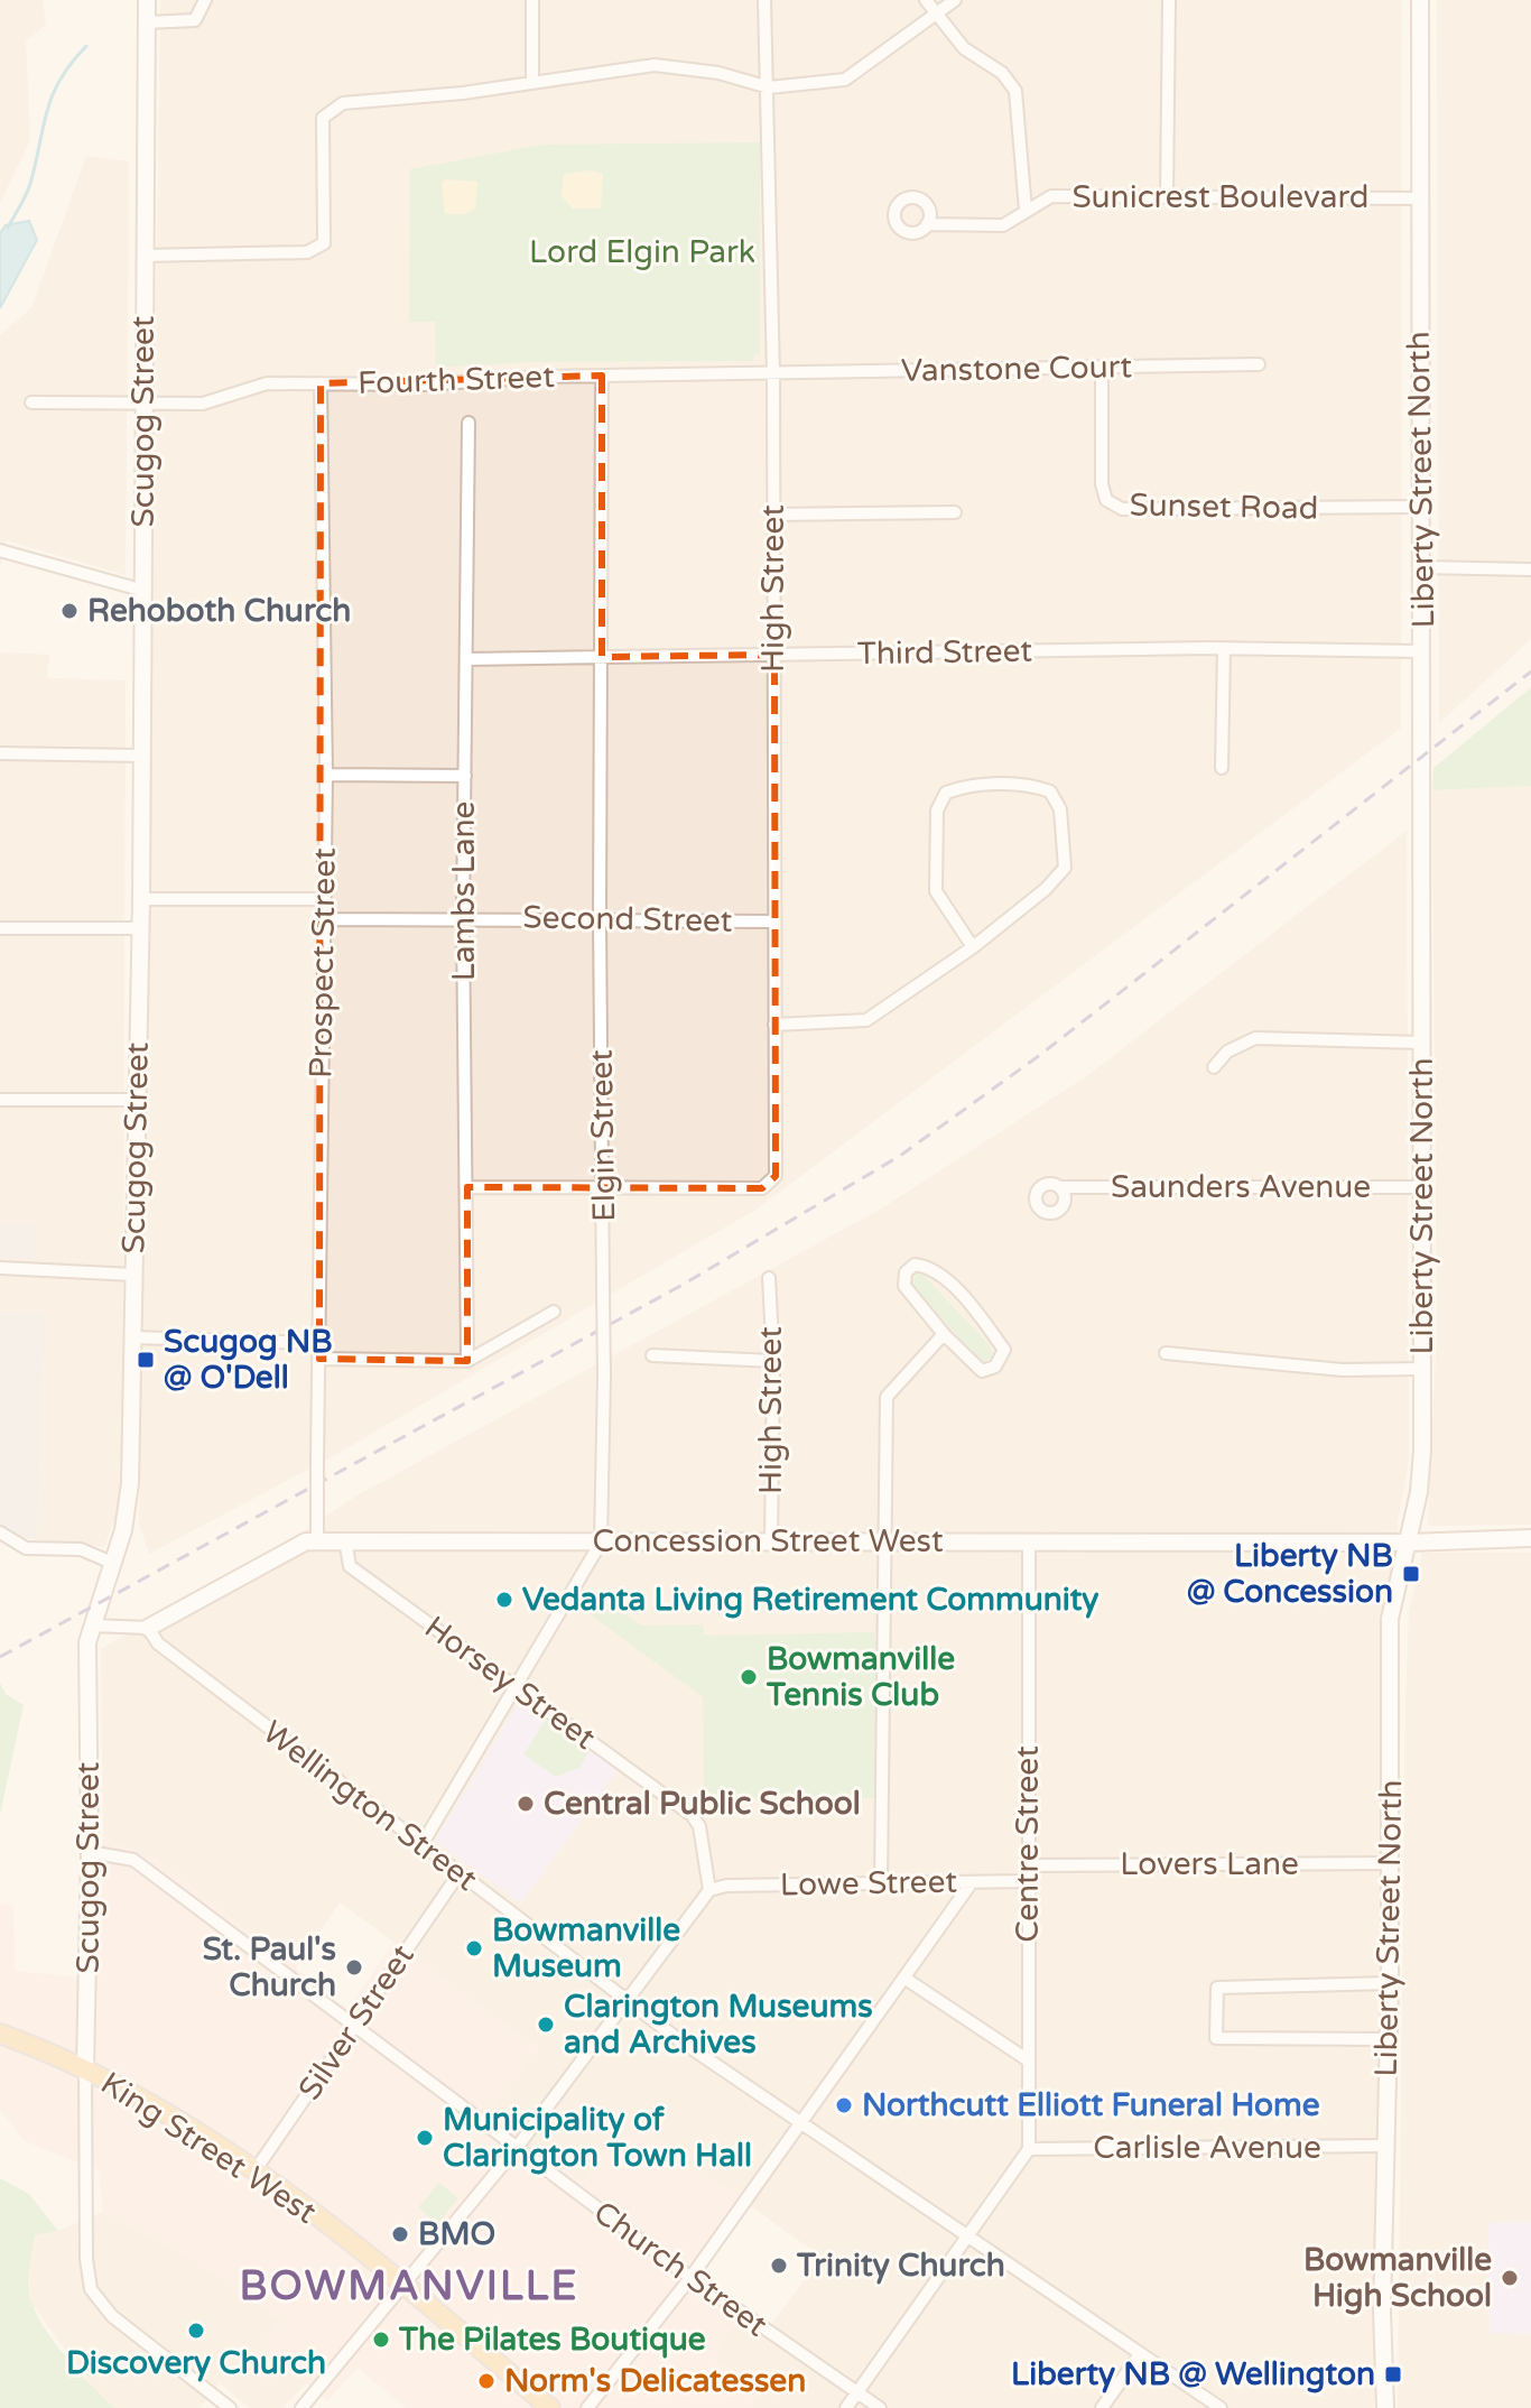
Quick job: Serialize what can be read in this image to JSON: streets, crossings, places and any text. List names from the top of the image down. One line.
{"streets":{"main road":["King Street West"],"street":["Sunicrest Boulevard","Vanstone Court","Fourth Street","Scugog Street","Liberty Street North","Sunset Road","High Street","Third Street","Lambs Lane","Second Street","Prospect Street","Elgin Street","Saunders Avenue","Concession Street West","Horsey Street","Wellington Street","Centre Street","Lovers Lane","Lowe Street","Silver Street","Carlisle Avenue","Church Street"]},"crossings":[["Sunicrest Boulevard","Liberty Street North"],["Vanstone Court","Fourth Street"],["Vanstone Court","Sunset Road"],["Vanstone Court","High Street"],["Fourth Street","Scugog Street"],["Fourth Street","High Street"],["Fourth Street","Prospect Street"],["Fourth Street","Elgin Street"],["Scugog Street","King Street West"],["Scugog Street","Church Street"],["Liberty Street North","Sunset Road"],["Liberty Street North","Third Street"],["Liberty Street North","Saunders Avenue"],["Liberty Street North","Concession Street West"],["Liberty Street North","Lovers Lane"],["Liberty Street North","Carlisle Avenue"],["High Street","Third Street"],["High Street","Second Street"],["High Street","Elgin Street"],["High Street","Concession Street West"],["Third Street","Lambs Lane"],["Third Street","Elgin Street"],["Lambs Lane","Second Street"],["Second Street","Prospect Street"],["Second Street","Elgin Street"],["Prospect Street","Concession Street West"],["Elgin Street","Concession Street West"],["Elgin Street","Horsey Street"],["Elgin Street","Wellington Street"],["Concession Street West","Horsey Street"],["Concession Street West","Wellington Street"],["Concession Street West","Centre Street"],["Horsey Street","Lowe Street"],["Wellington Street","Silver Street"],["Centre Street","Lovers Lane"],["Centre Street","Lowe Street"],["Centre Street","Carlisle Avenue"],["Silver Street","King Street West"],["Silver Street","Church Street"]],"districts":["BOWMANVILLE"],"parks":["Lord Elgin Park"],"places":{"other":["Rehoboth Church","Vedanta Living Retirement Community","Bowmanville Tennis Club","Central Public School","Bowmanville Museum","St. Paul's Church","Clarington Museums and Archives","Northcutt Elliott Funeral Home","Municipality of Clarington Town Hall","BMO","Trinity Church","Bowmanville High School","Discovery Church","The Pilates Boutique","Norm's Delicatessen"],"transit":["Scugog NB @ O'Dell","Liberty NB @ Concession","Liberty NB @ Wellington"]}}
